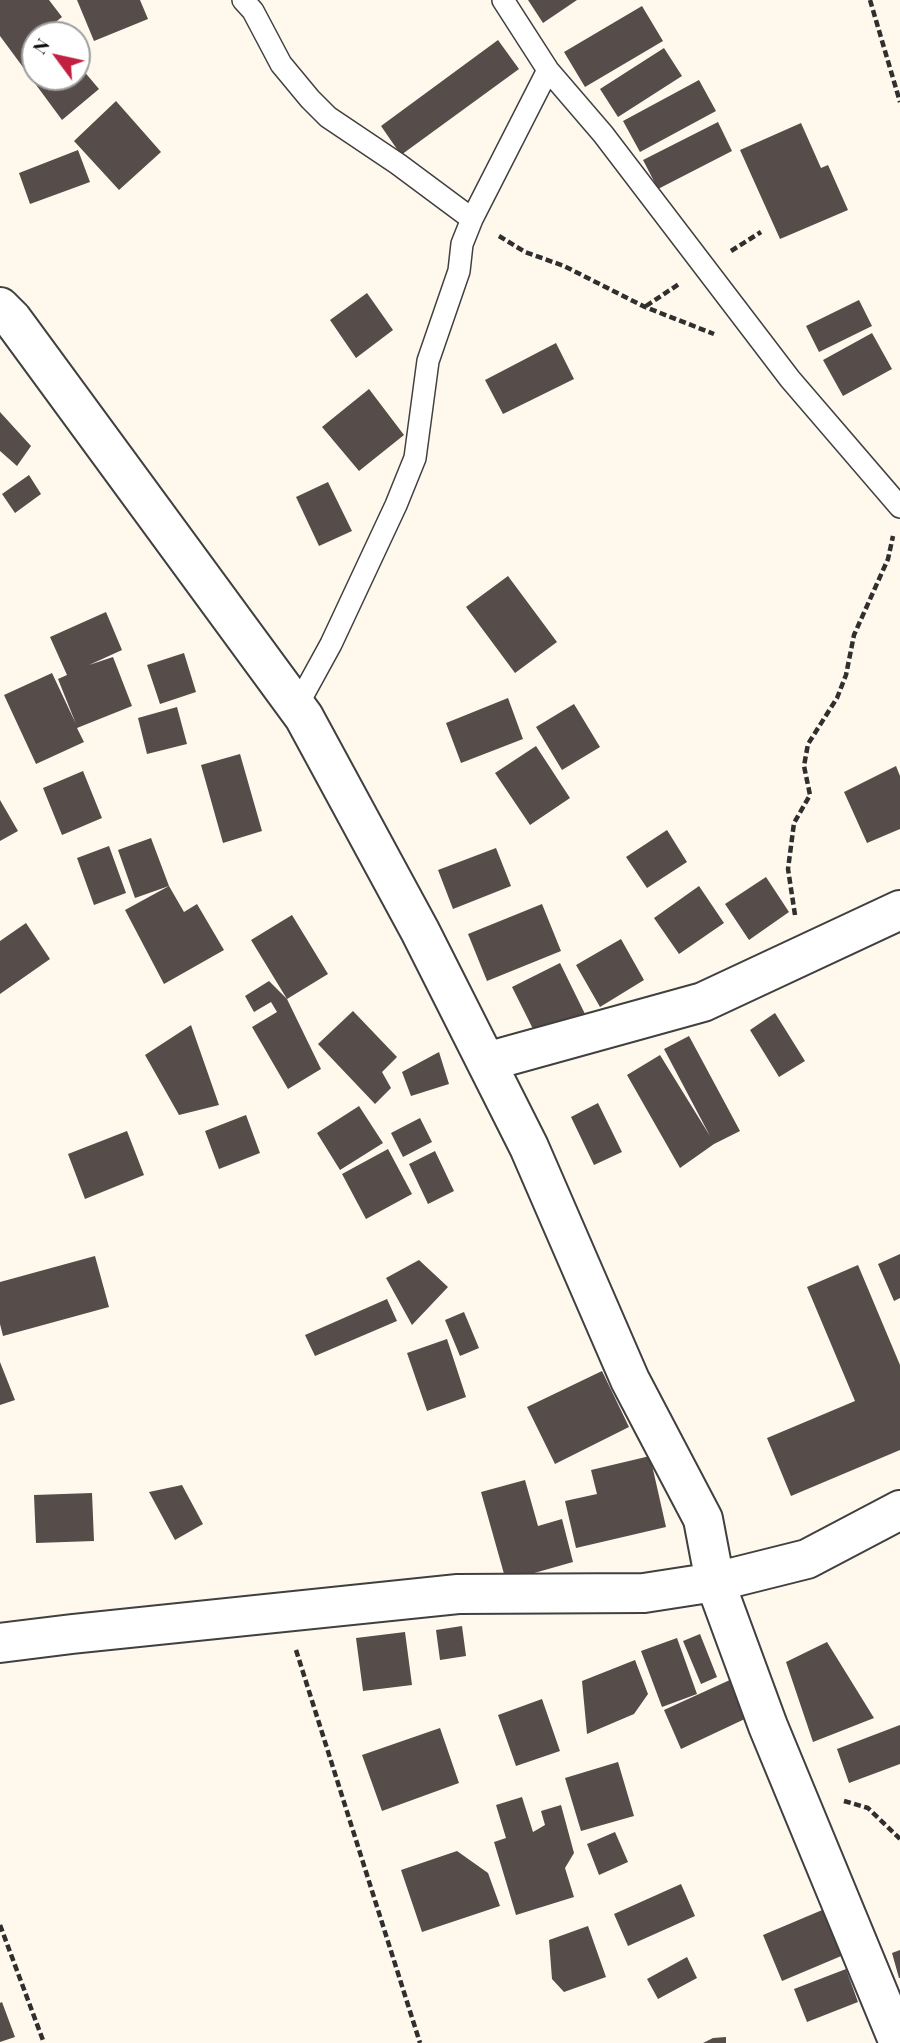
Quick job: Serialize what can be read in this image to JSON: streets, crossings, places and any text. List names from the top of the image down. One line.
{"north":"top left"}
